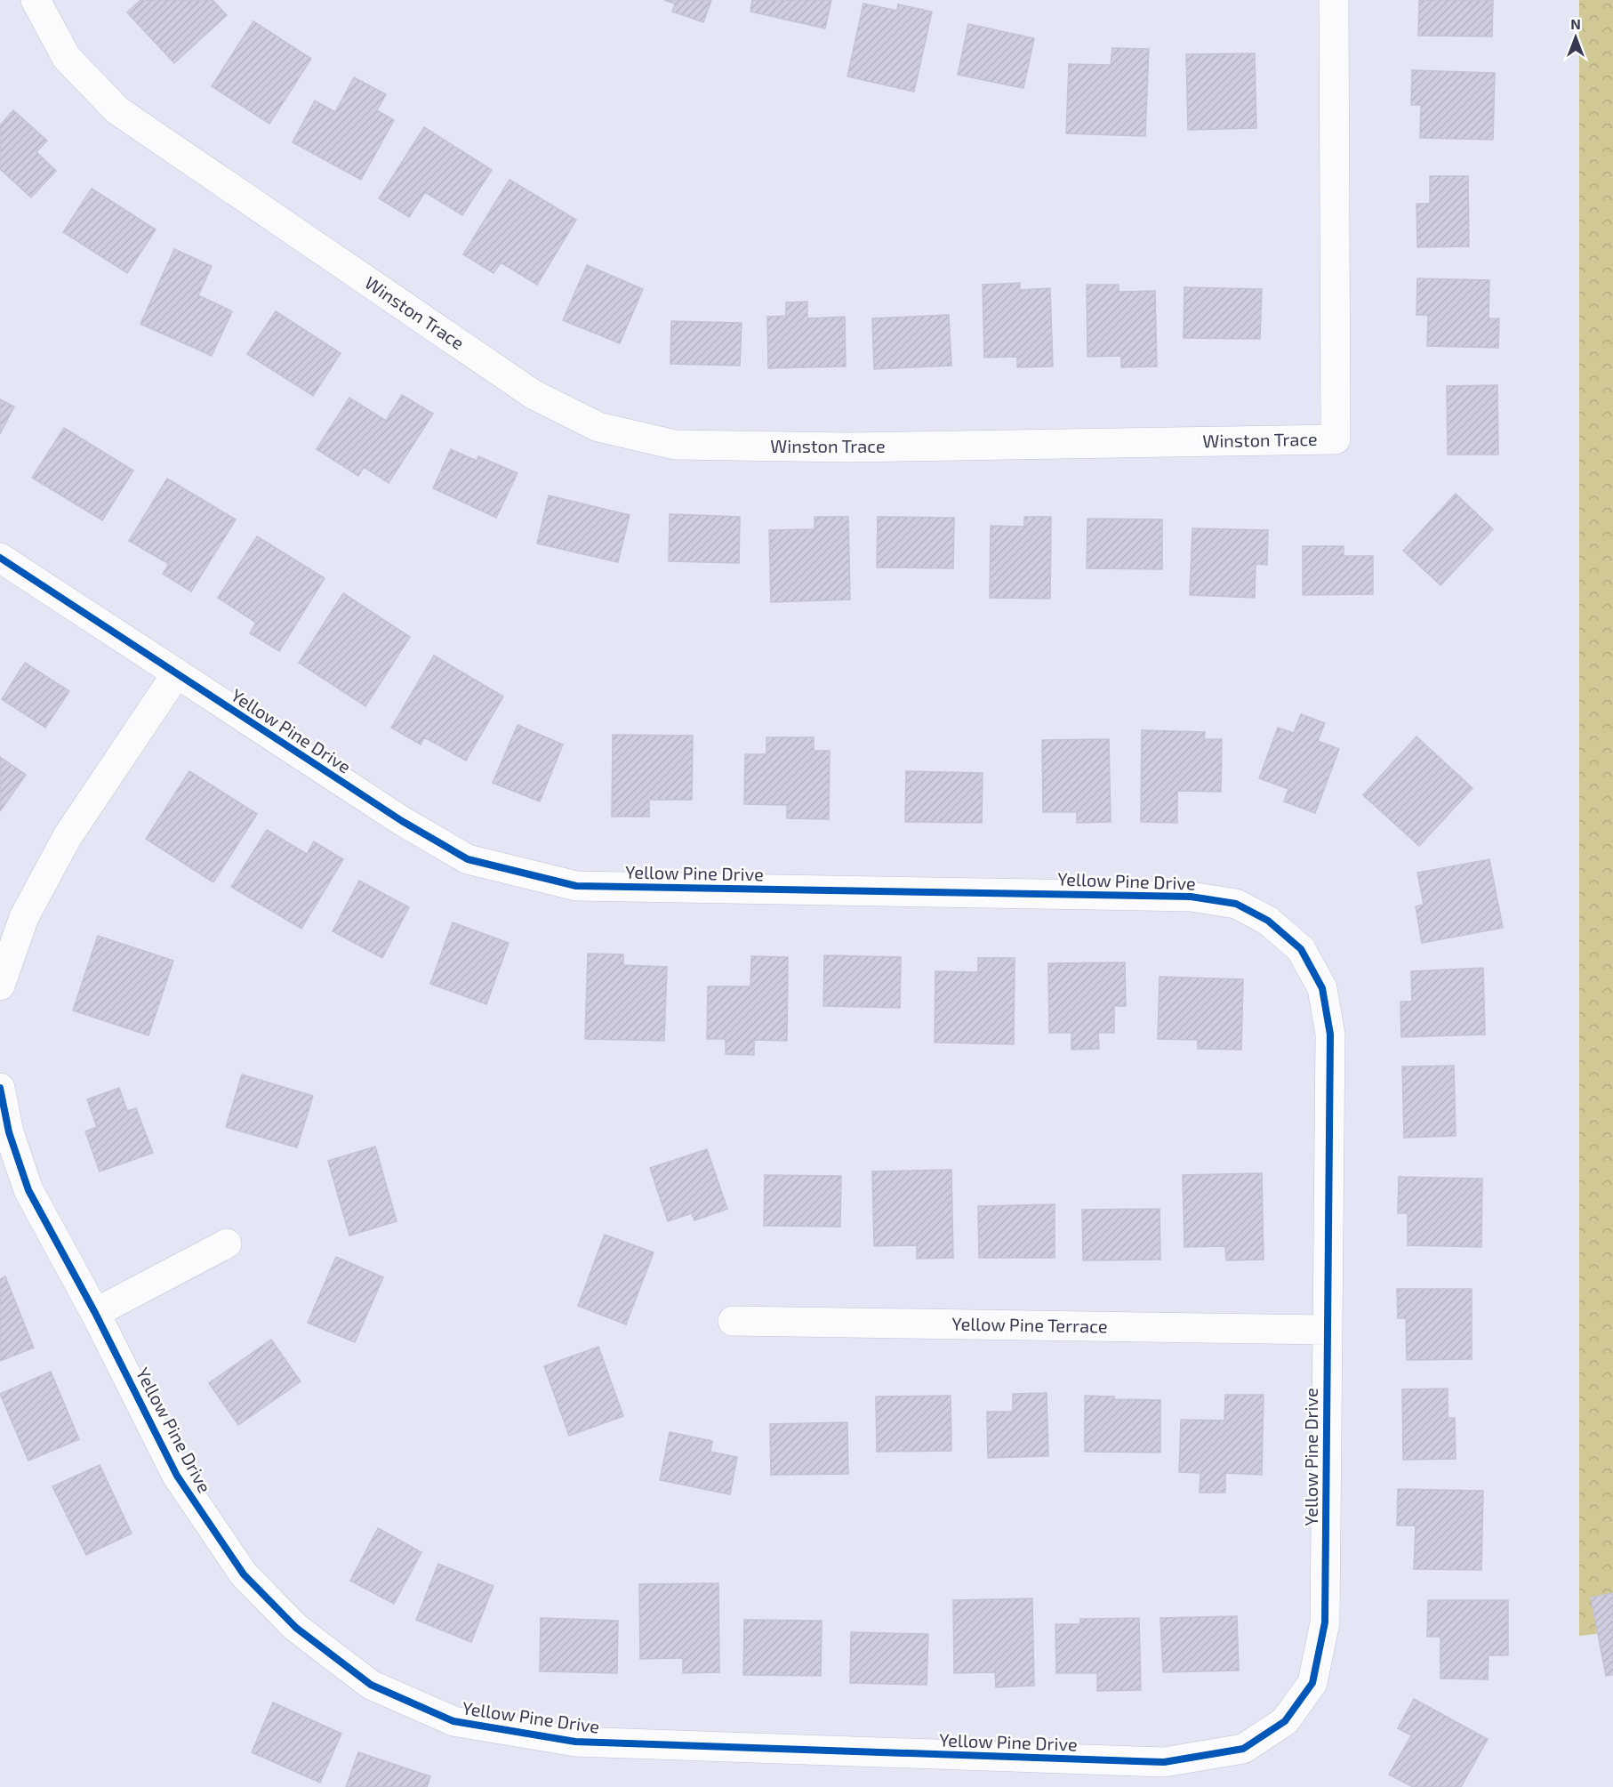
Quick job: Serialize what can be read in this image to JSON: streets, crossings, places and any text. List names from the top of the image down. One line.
{"streets":{"street":["Winston Trace","Yellow Pine Drive","Yellow Pine Terrace"]},"crossings":[["Yellow Pine Drive","Yellow Pine Terrace"]],"north":"top"}
